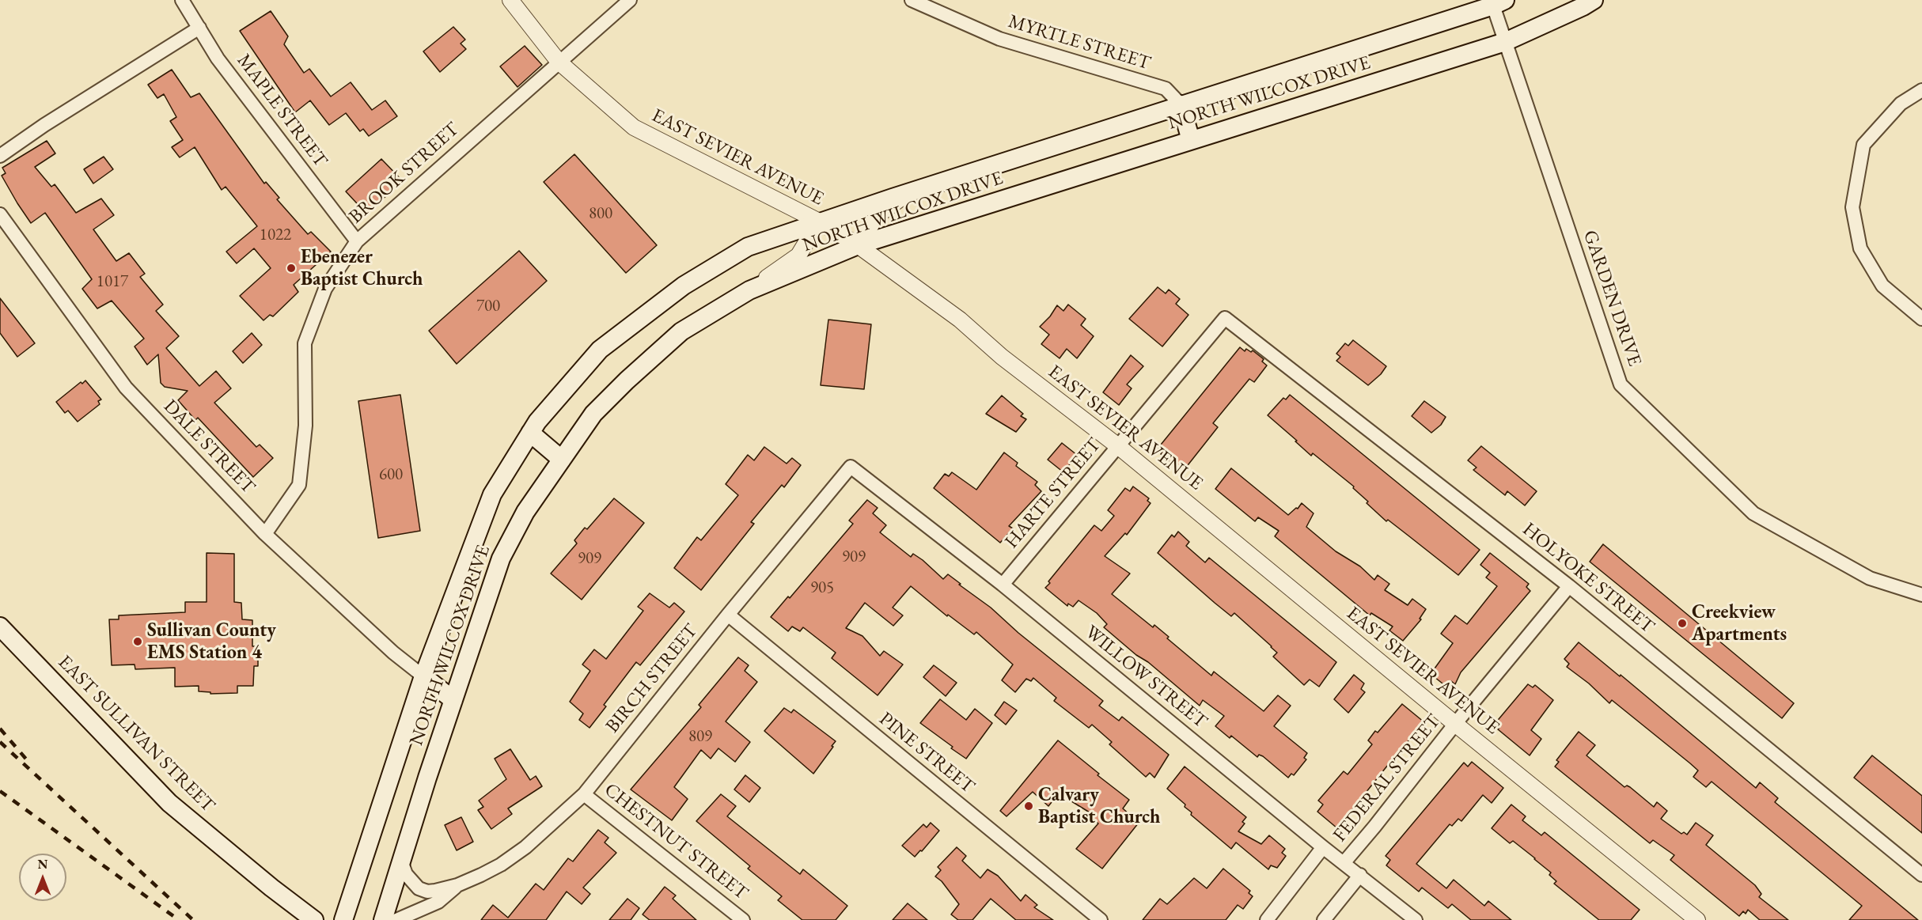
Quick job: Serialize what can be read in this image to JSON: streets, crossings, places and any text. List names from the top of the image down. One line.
{"streets":{"main road":["NORTH WILCOX DRIVE","EAST SULLIVAN STREET"],"street":["MYRTLE STREET","MAPLE STREET","EAST SEVIER AVENUE","BROOK STREET","GARDEN DRIVE","DALE STREET","HARTE STREET","HOLYOKE STREET","WILLOW STREET","BIRCH STREET","PINE STREET","FEDERAL STREET","CHESTNUT STREET"]},"crossings":[["MYRTLE STREET","NORTH WILCOX DRIVE"],["NORTH WILCOX DRIVE","EAST SEVIER AVENUE"],["NORTH WILCOX DRIVE","GARDEN DRIVE"],["NORTH WILCOX DRIVE","DALE STREET"],["NORTH WILCOX DRIVE","BIRCH STREET"],["MAPLE STREET","BROOK STREET"],["EAST SEVIER AVENUE","BROOK STREET"],["EAST SEVIER AVENUE","HARTE STREET"],["EAST SEVIER AVENUE","FEDERAL STREET"],["BROOK STREET","DALE STREET"],["HARTE STREET","HOLYOKE STREET"],["HARTE STREET","WILLOW STREET"],["HOLYOKE STREET","FEDERAL STREET"],["WILLOW STREET","BIRCH STREET"],["WILLOW STREET","FEDERAL STREET"],["BIRCH STREET","PINE STREET"],["BIRCH STREET","CHESTNUT STREET"]],"places":["Ebenezer Baptist Church","Creekview Apartments","Sullivan County EMS Station 4","Calvary Baptist Church"],"house_numbers":["800","1022","1017","700","600","909","909","905","809"],"north":"top"}
